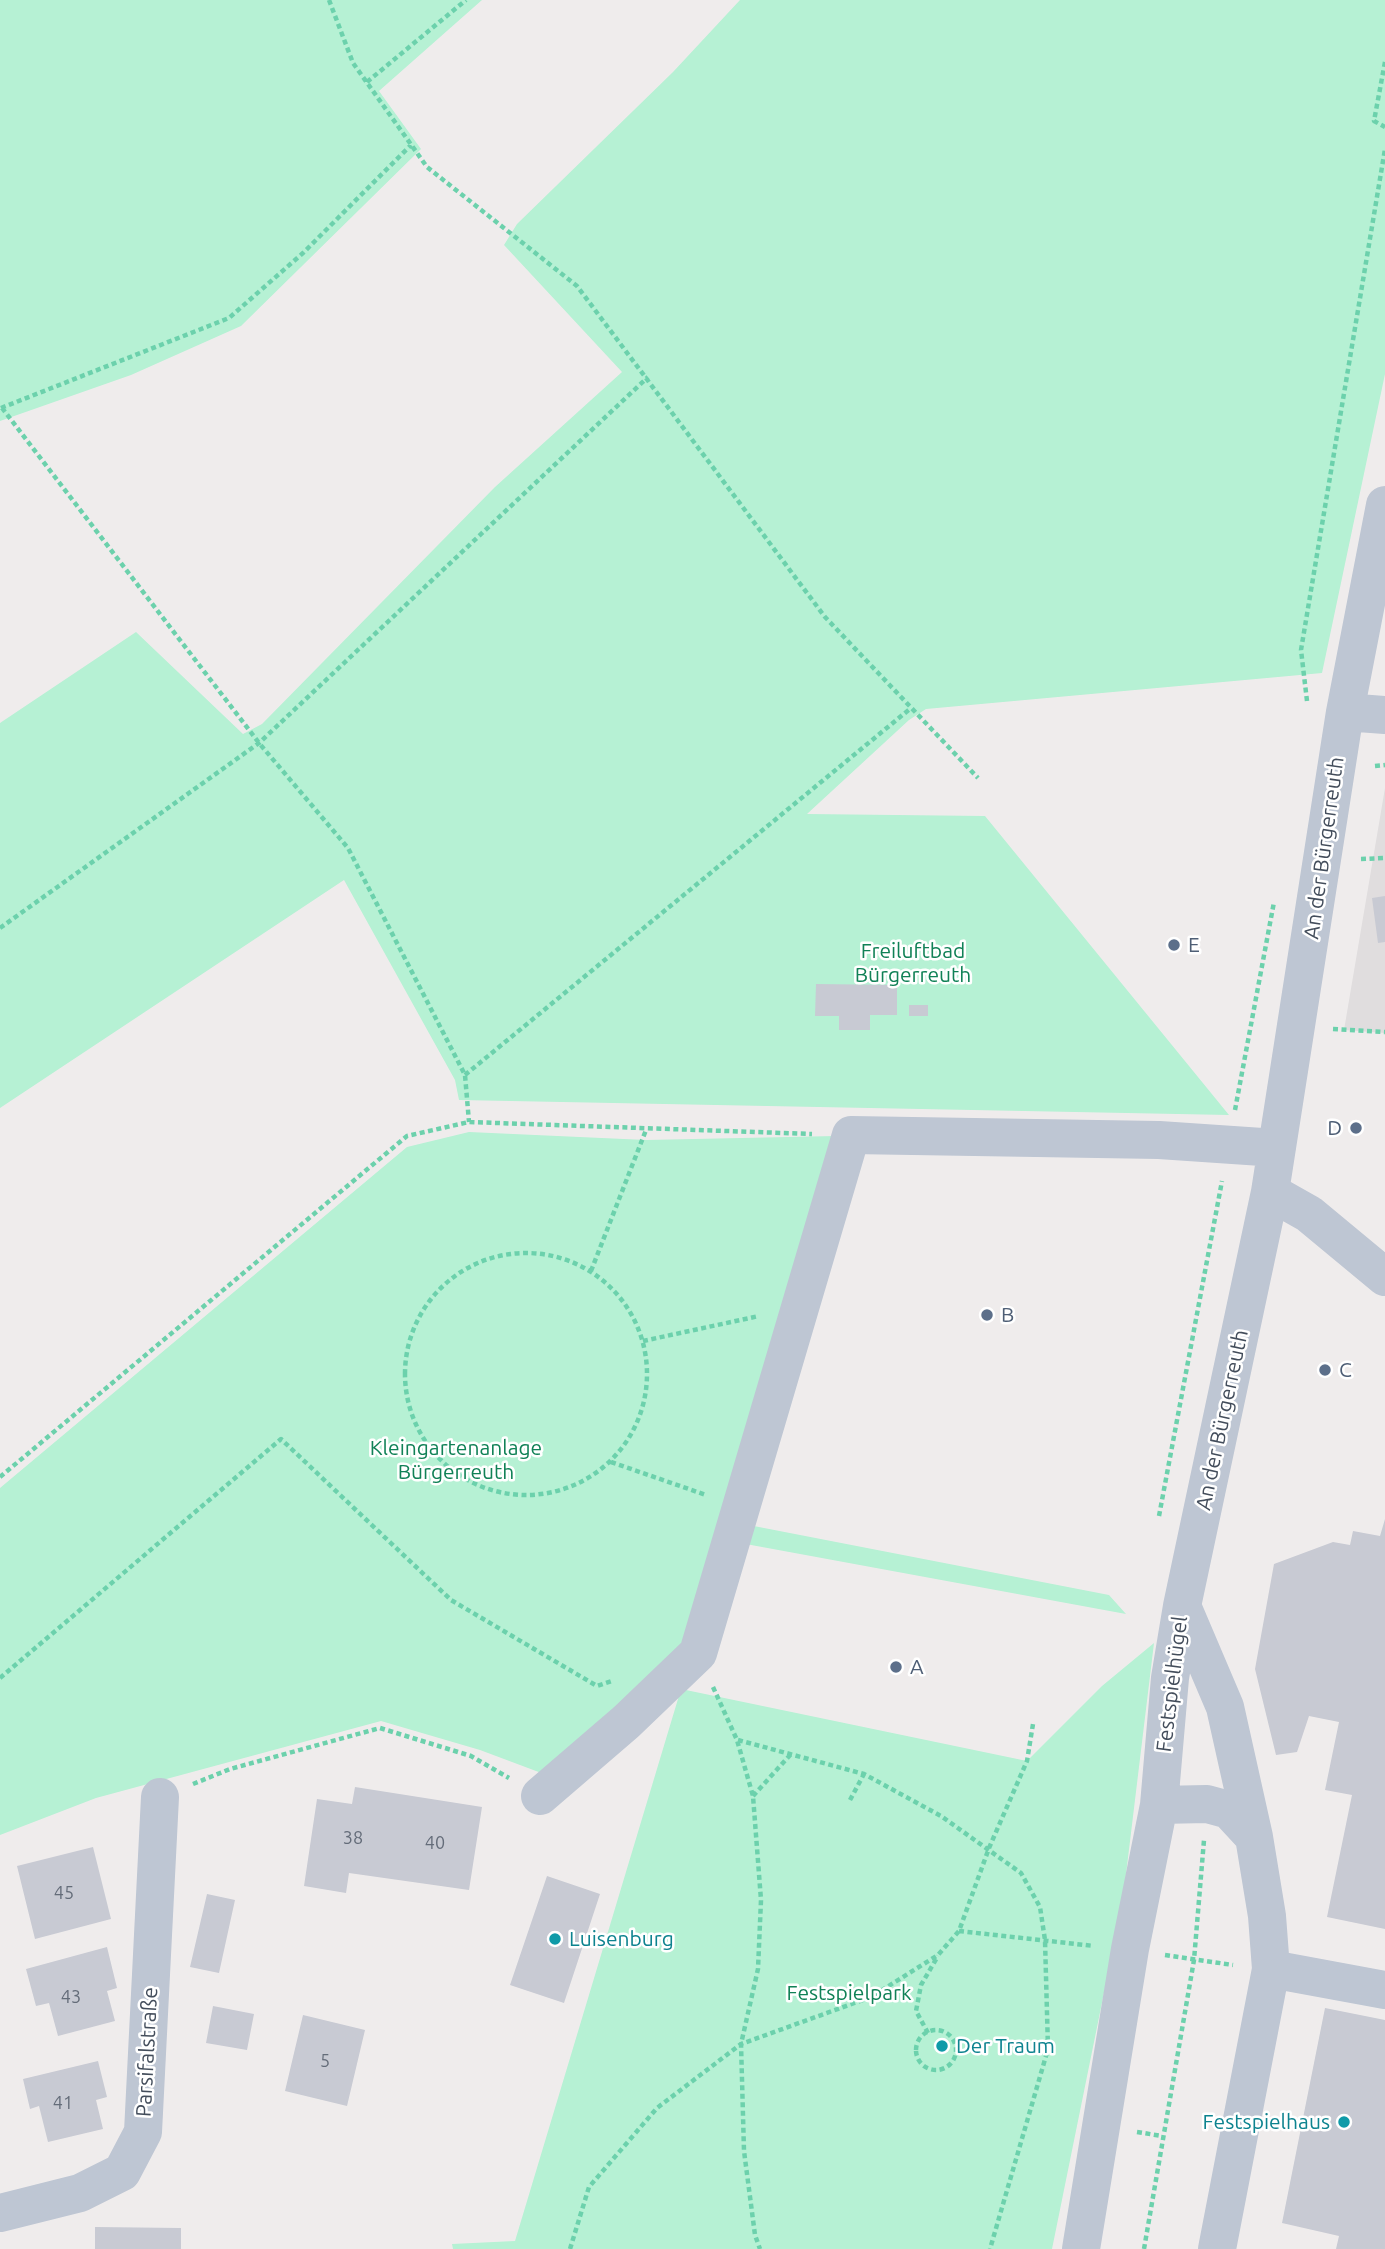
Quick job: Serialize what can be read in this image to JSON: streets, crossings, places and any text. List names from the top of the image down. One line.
{"streets":{"street":["An der Bürgerreuth","Festspielhügel","Parsifalstraße"]},"crossings":[["An der Bürgerreuth","Festspielhügel"]],"parks":["Freiluftbad Bürgerreuth","Kleingartenanlage Bürgerreuth","Festspielpark"],"places":["E","D","B","C","A","Luisenburg","Der Traum","Festspielhaus"],"house_numbers":["38","40","45","43","5","41"]}
